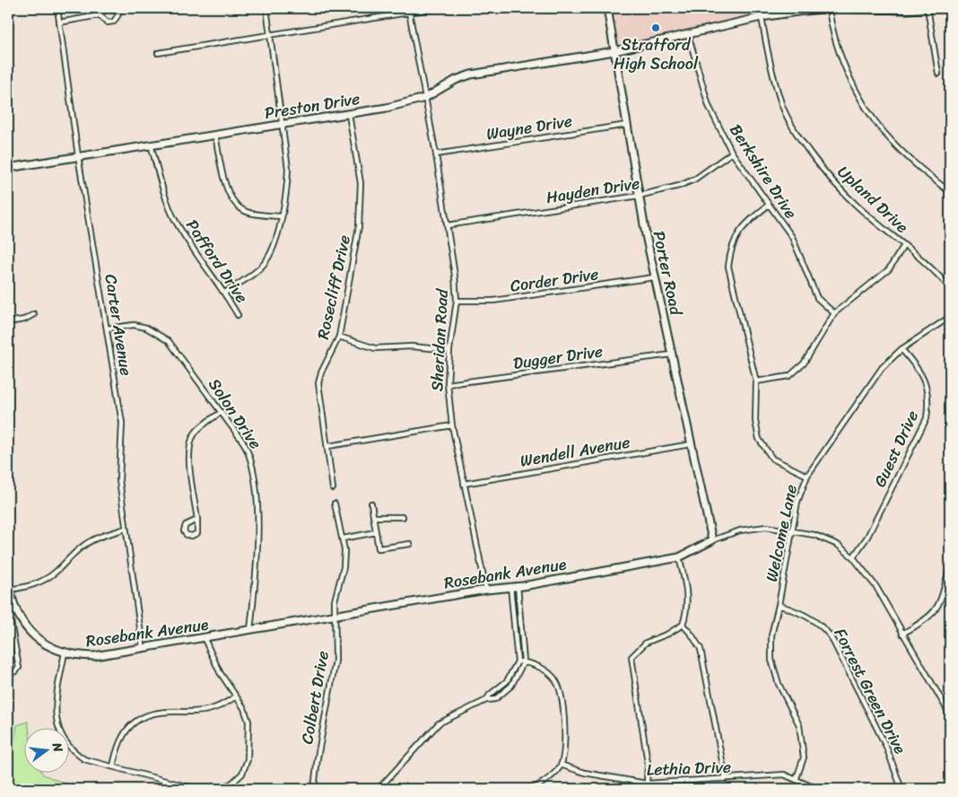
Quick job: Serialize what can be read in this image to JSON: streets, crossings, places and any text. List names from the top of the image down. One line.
{"streets":{"street":["Preston Drive","Wayne Drive","Berkshire Drive","Hayden Drive","Upland Drive","Pafford Drive","Porter Road","Corder Drive","Rosecliff Drive","Carter Avenue","Sheridan Road","Dugger Drive","Solon Drive","Guest Drive","Wendell Avenue","Welcome Lane","Rosebank Avenue","Forrest Green Drive","Colbert Drive","Lethia Drive"]},"crossings":[["Preston Drive","Berkshire Drive"],["Preston Drive","Upland Drive"],["Preston Drive","Pafford Drive"],["Preston Drive","Porter Road"],["Preston Drive","Rosecliff Drive"],["Preston Drive","Carter Avenue"],["Preston Drive","Sheridan Road"],["Wayne Drive","Porter Road"],["Wayne Drive","Sheridan Road"],["Berkshire Drive","Hayden Drive"],["Hayden Drive","Porter Road"],["Hayden Drive","Sheridan Road"],["Porter Road","Corder Drive"],["Porter Road","Dugger Drive"],["Porter Road","Wendell Avenue"],["Porter Road","Rosebank Avenue"],["Corder Drive","Sheridan Road"],["Carter Avenue","Solon Drive"],["Carter Avenue","Rosebank Avenue"],["Sheridan Road","Dugger Drive"],["Sheridan Road","Wendell Avenue"],["Sheridan Road","Rosebank Avenue"],["Solon Drive","Rosebank Avenue"],["Guest Drive","Welcome Lane"],["Guest Drive","Rosebank Avenue"],["Welcome Lane","Rosebank Avenue"],["Welcome Lane","Forrest Green Drive"],["Welcome Lane","Lethia Drive"],["Rosebank Avenue","Colbert Drive"]],"places":["Stratford High School"],"north":"right"}
